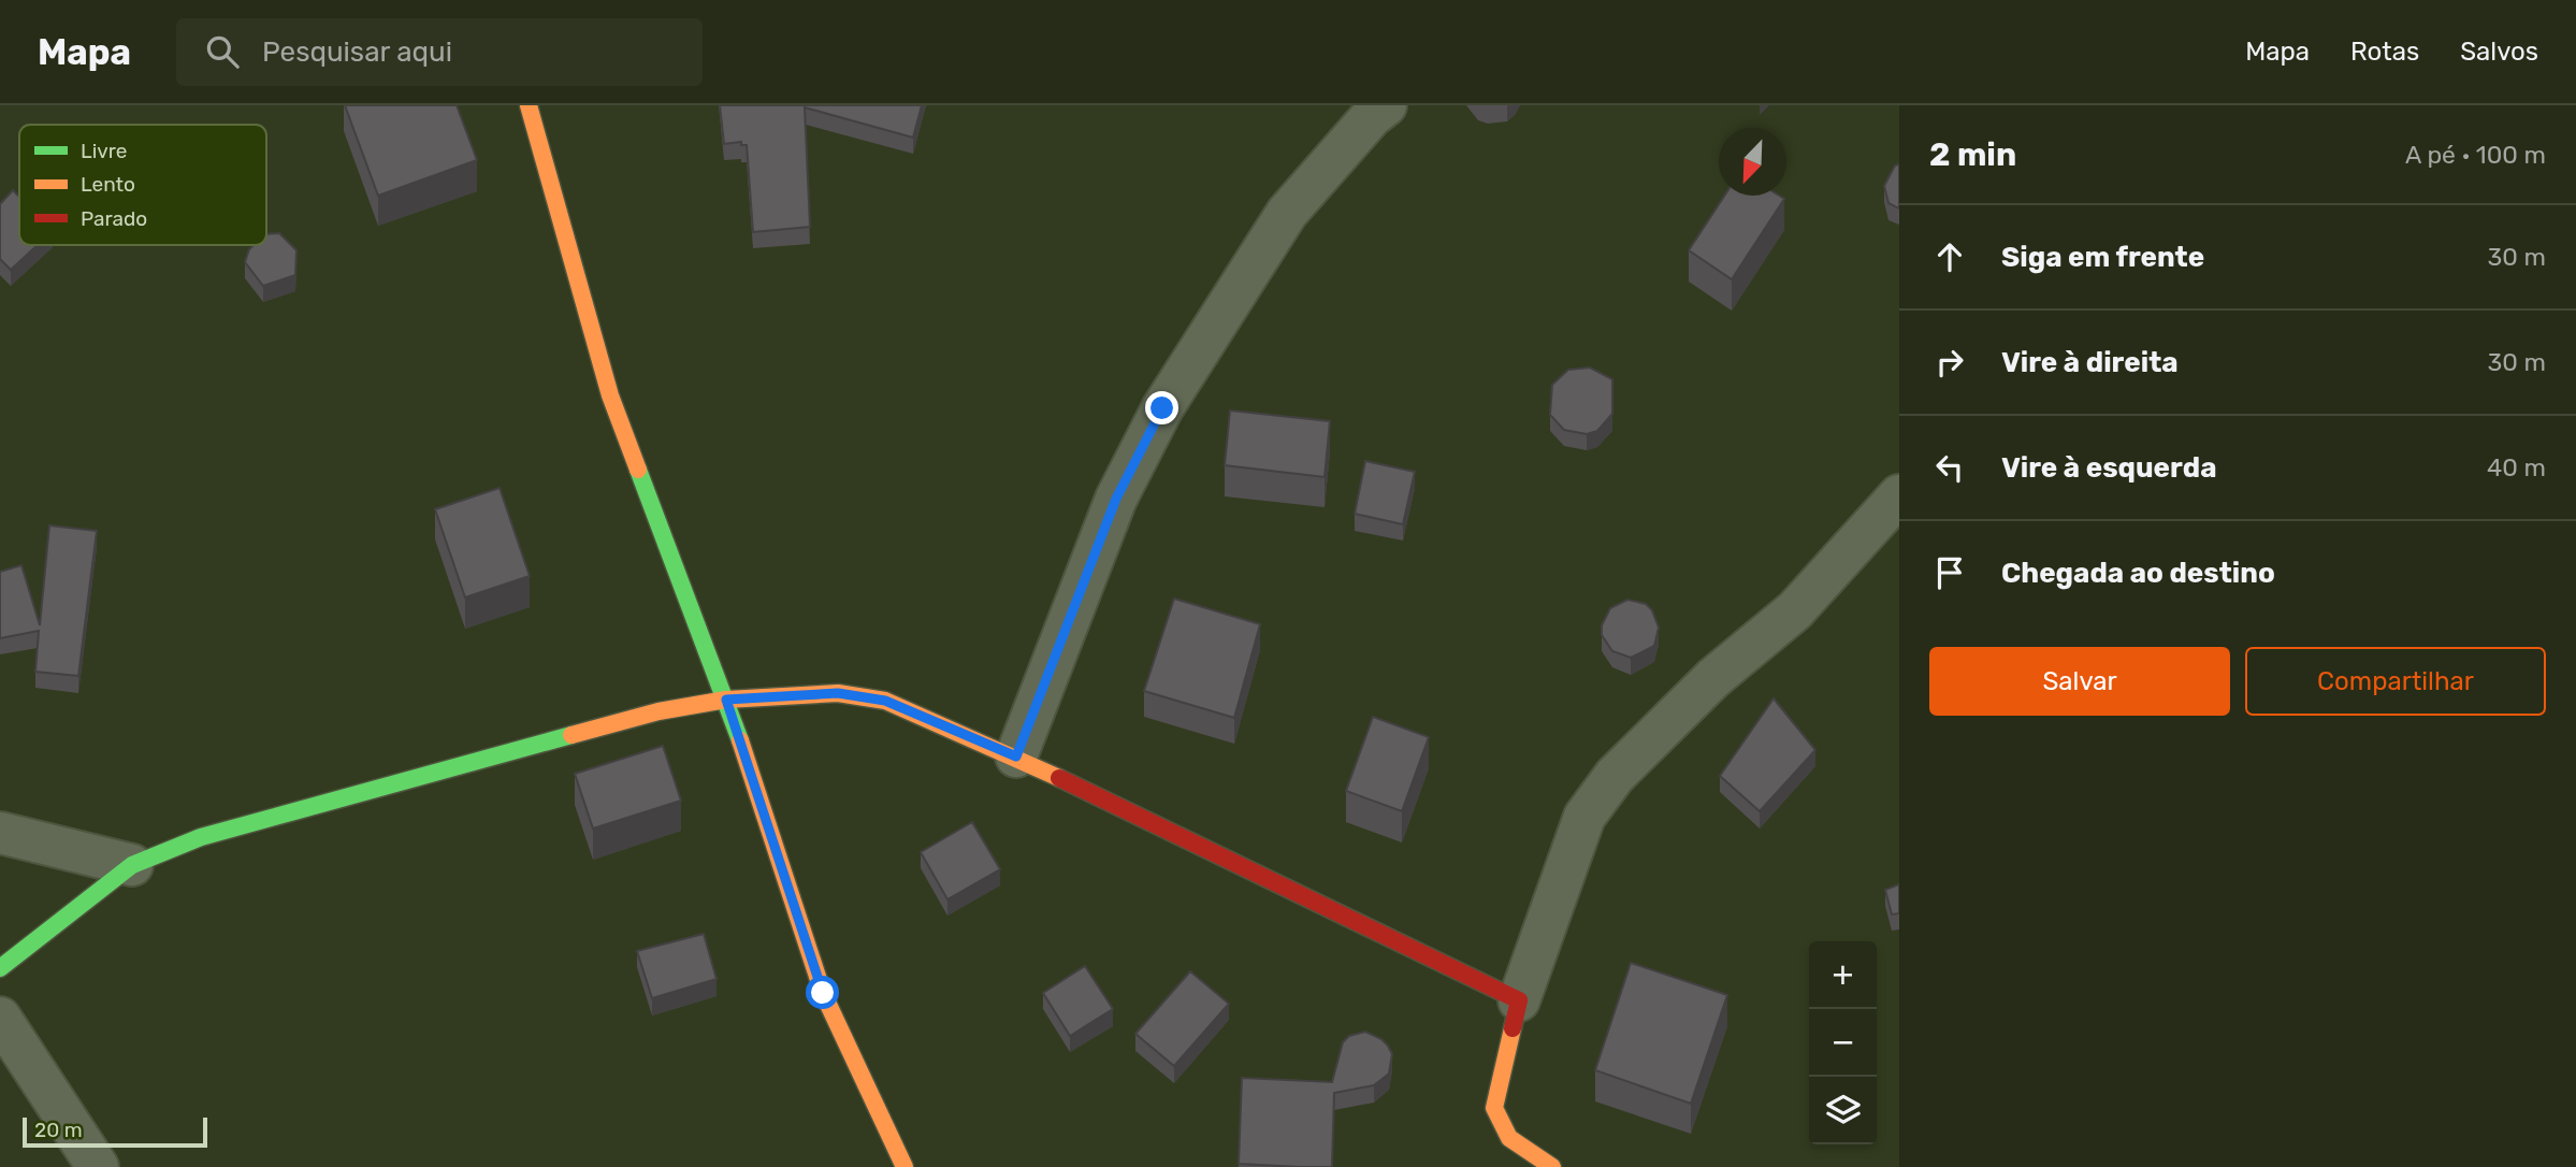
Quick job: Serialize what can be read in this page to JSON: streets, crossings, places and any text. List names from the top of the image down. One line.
{"legend":["Livre","Lento","Parado"],"scale_bar":"20 m","north":"bottom left","page":{"header":"Mapa","search":"Pesquisar aqui","nav":["Mapa","Rotas","Salvos"],"heading":["2 min","A pé · 100 m"],"list":[["Siga em frente","30 m"],["Vire à direita","30 m"],["Vire à esquerda","40 m"],"Chegada ao destino"],"buttons":["Salvar","Compartilhar"],"map_buttons":["+","−"],"scale":"20 m"}}
